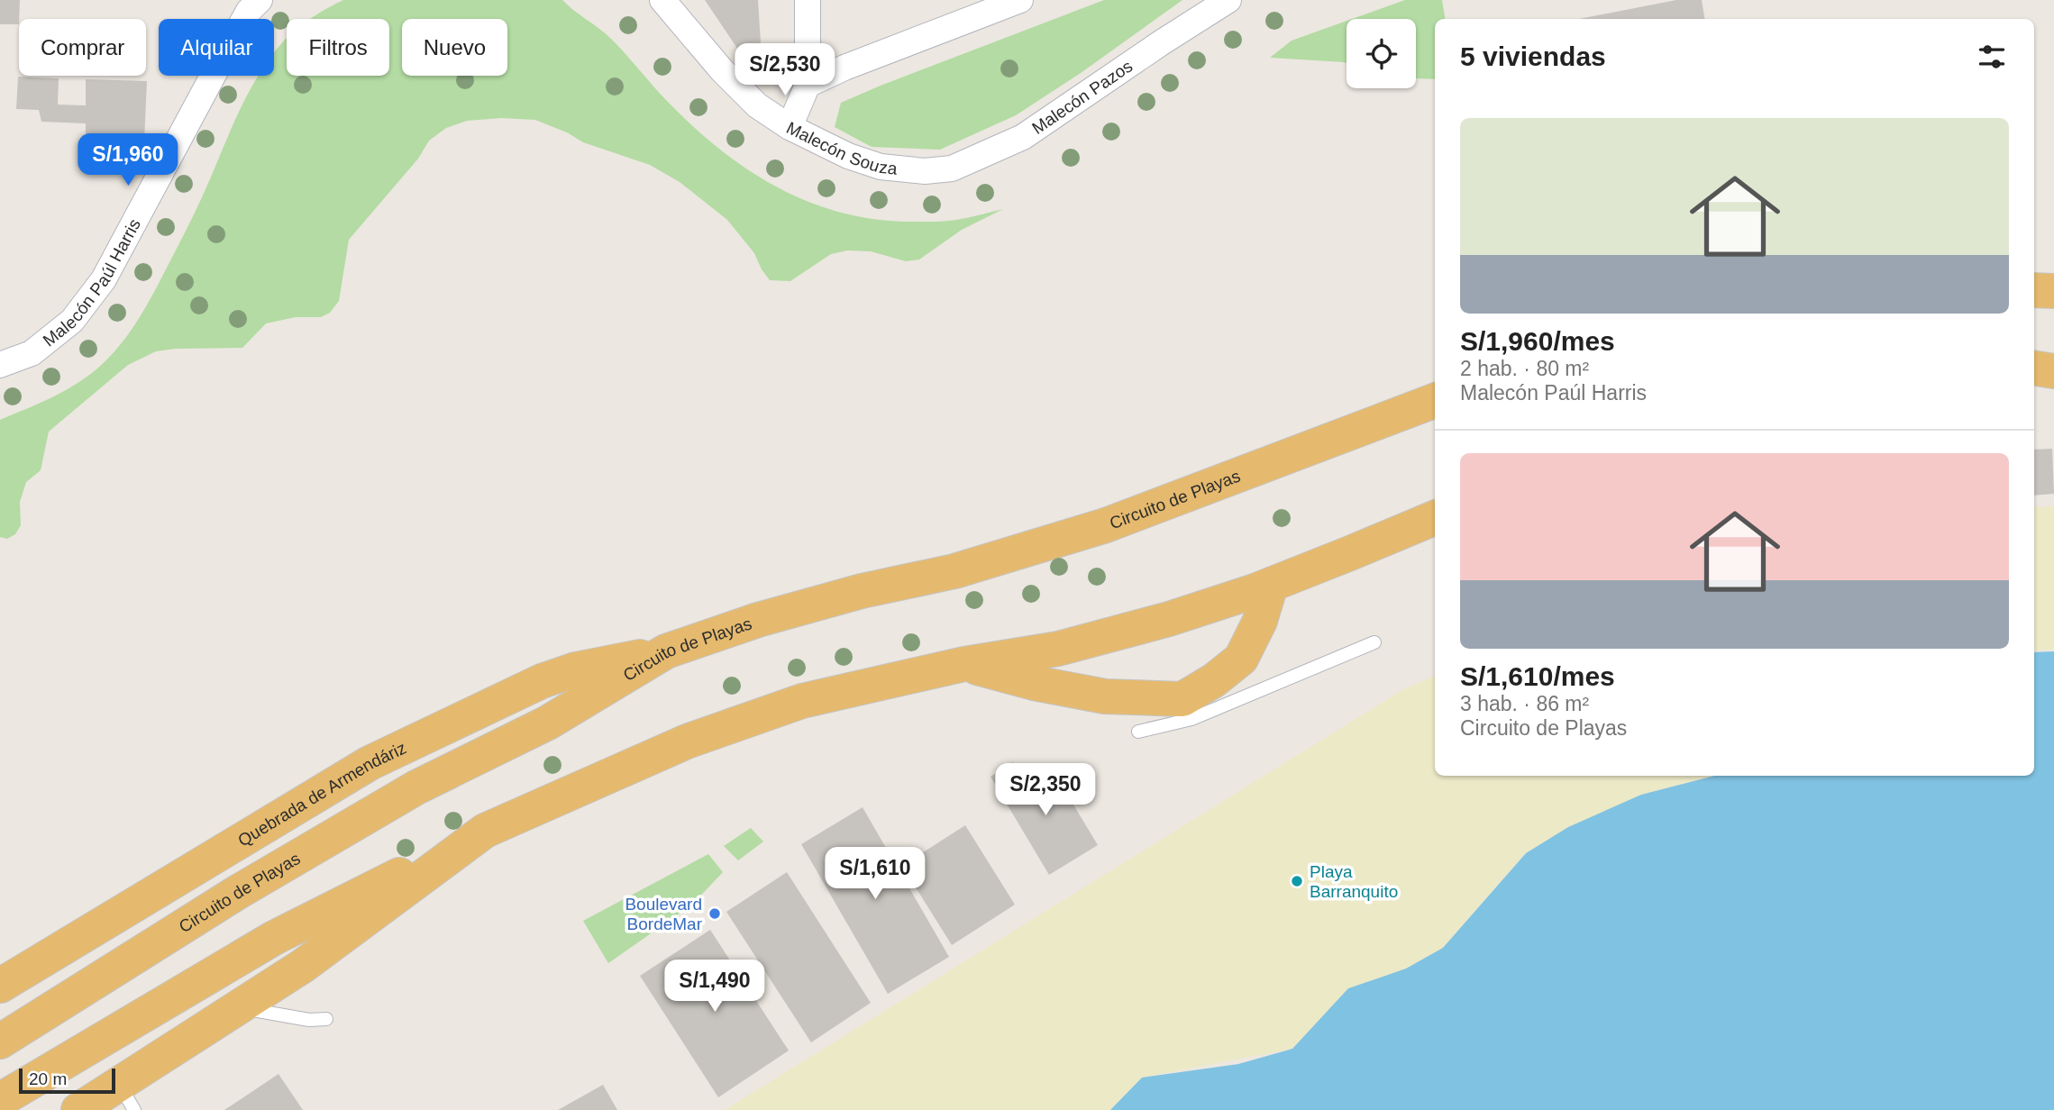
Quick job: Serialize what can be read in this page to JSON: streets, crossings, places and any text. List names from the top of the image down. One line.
{"streets":{"highway":["Circuito de Playas","Quebrada de Armendáriz"],"street":["Malecón Pazos","Malecón Souza","Malecón Paúl Harris"]},"crossings":[["Malecón Pazos","Malecón Souza"],["Circuito de Playas","Quebrada de Armendáriz"]],"places":["Playa Barranquito","Boulevard BordeMar"],"scale_bar":"20 m","page":{"chip":["Comprar","Alquilar","Filtros","Nuevo"],"heading":"5 viviendas","price":["S/2,530","S/1,960","S/2,350","S/1,610","S/1,490"],"list":[{"name":"S/1,960/mes","note":"2 hab. · 80 m² · Malecón Paúl Harris"},{"name":"S/1,610/mes","note":"3 hab. · 86 m² · Circuito de Playas"}],"scale":"20 m"}}
